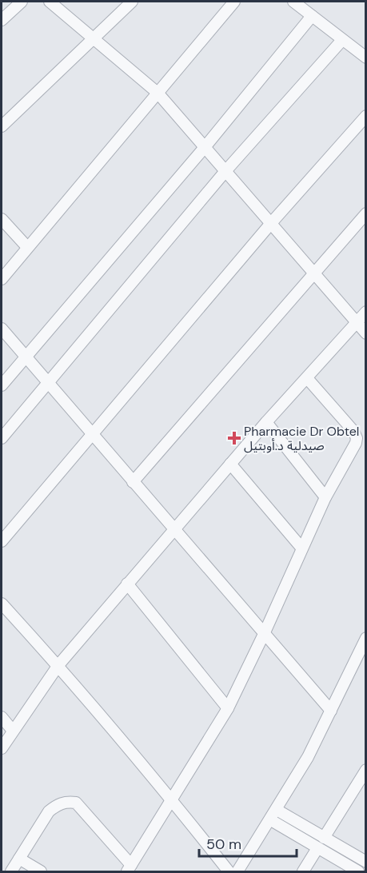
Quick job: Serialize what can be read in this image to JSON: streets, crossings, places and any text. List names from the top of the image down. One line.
{"places":{"health":["Pharmacie Dr Obtel صيدلية د.أوبتيل"]},"scale_bar":"50 m"}
